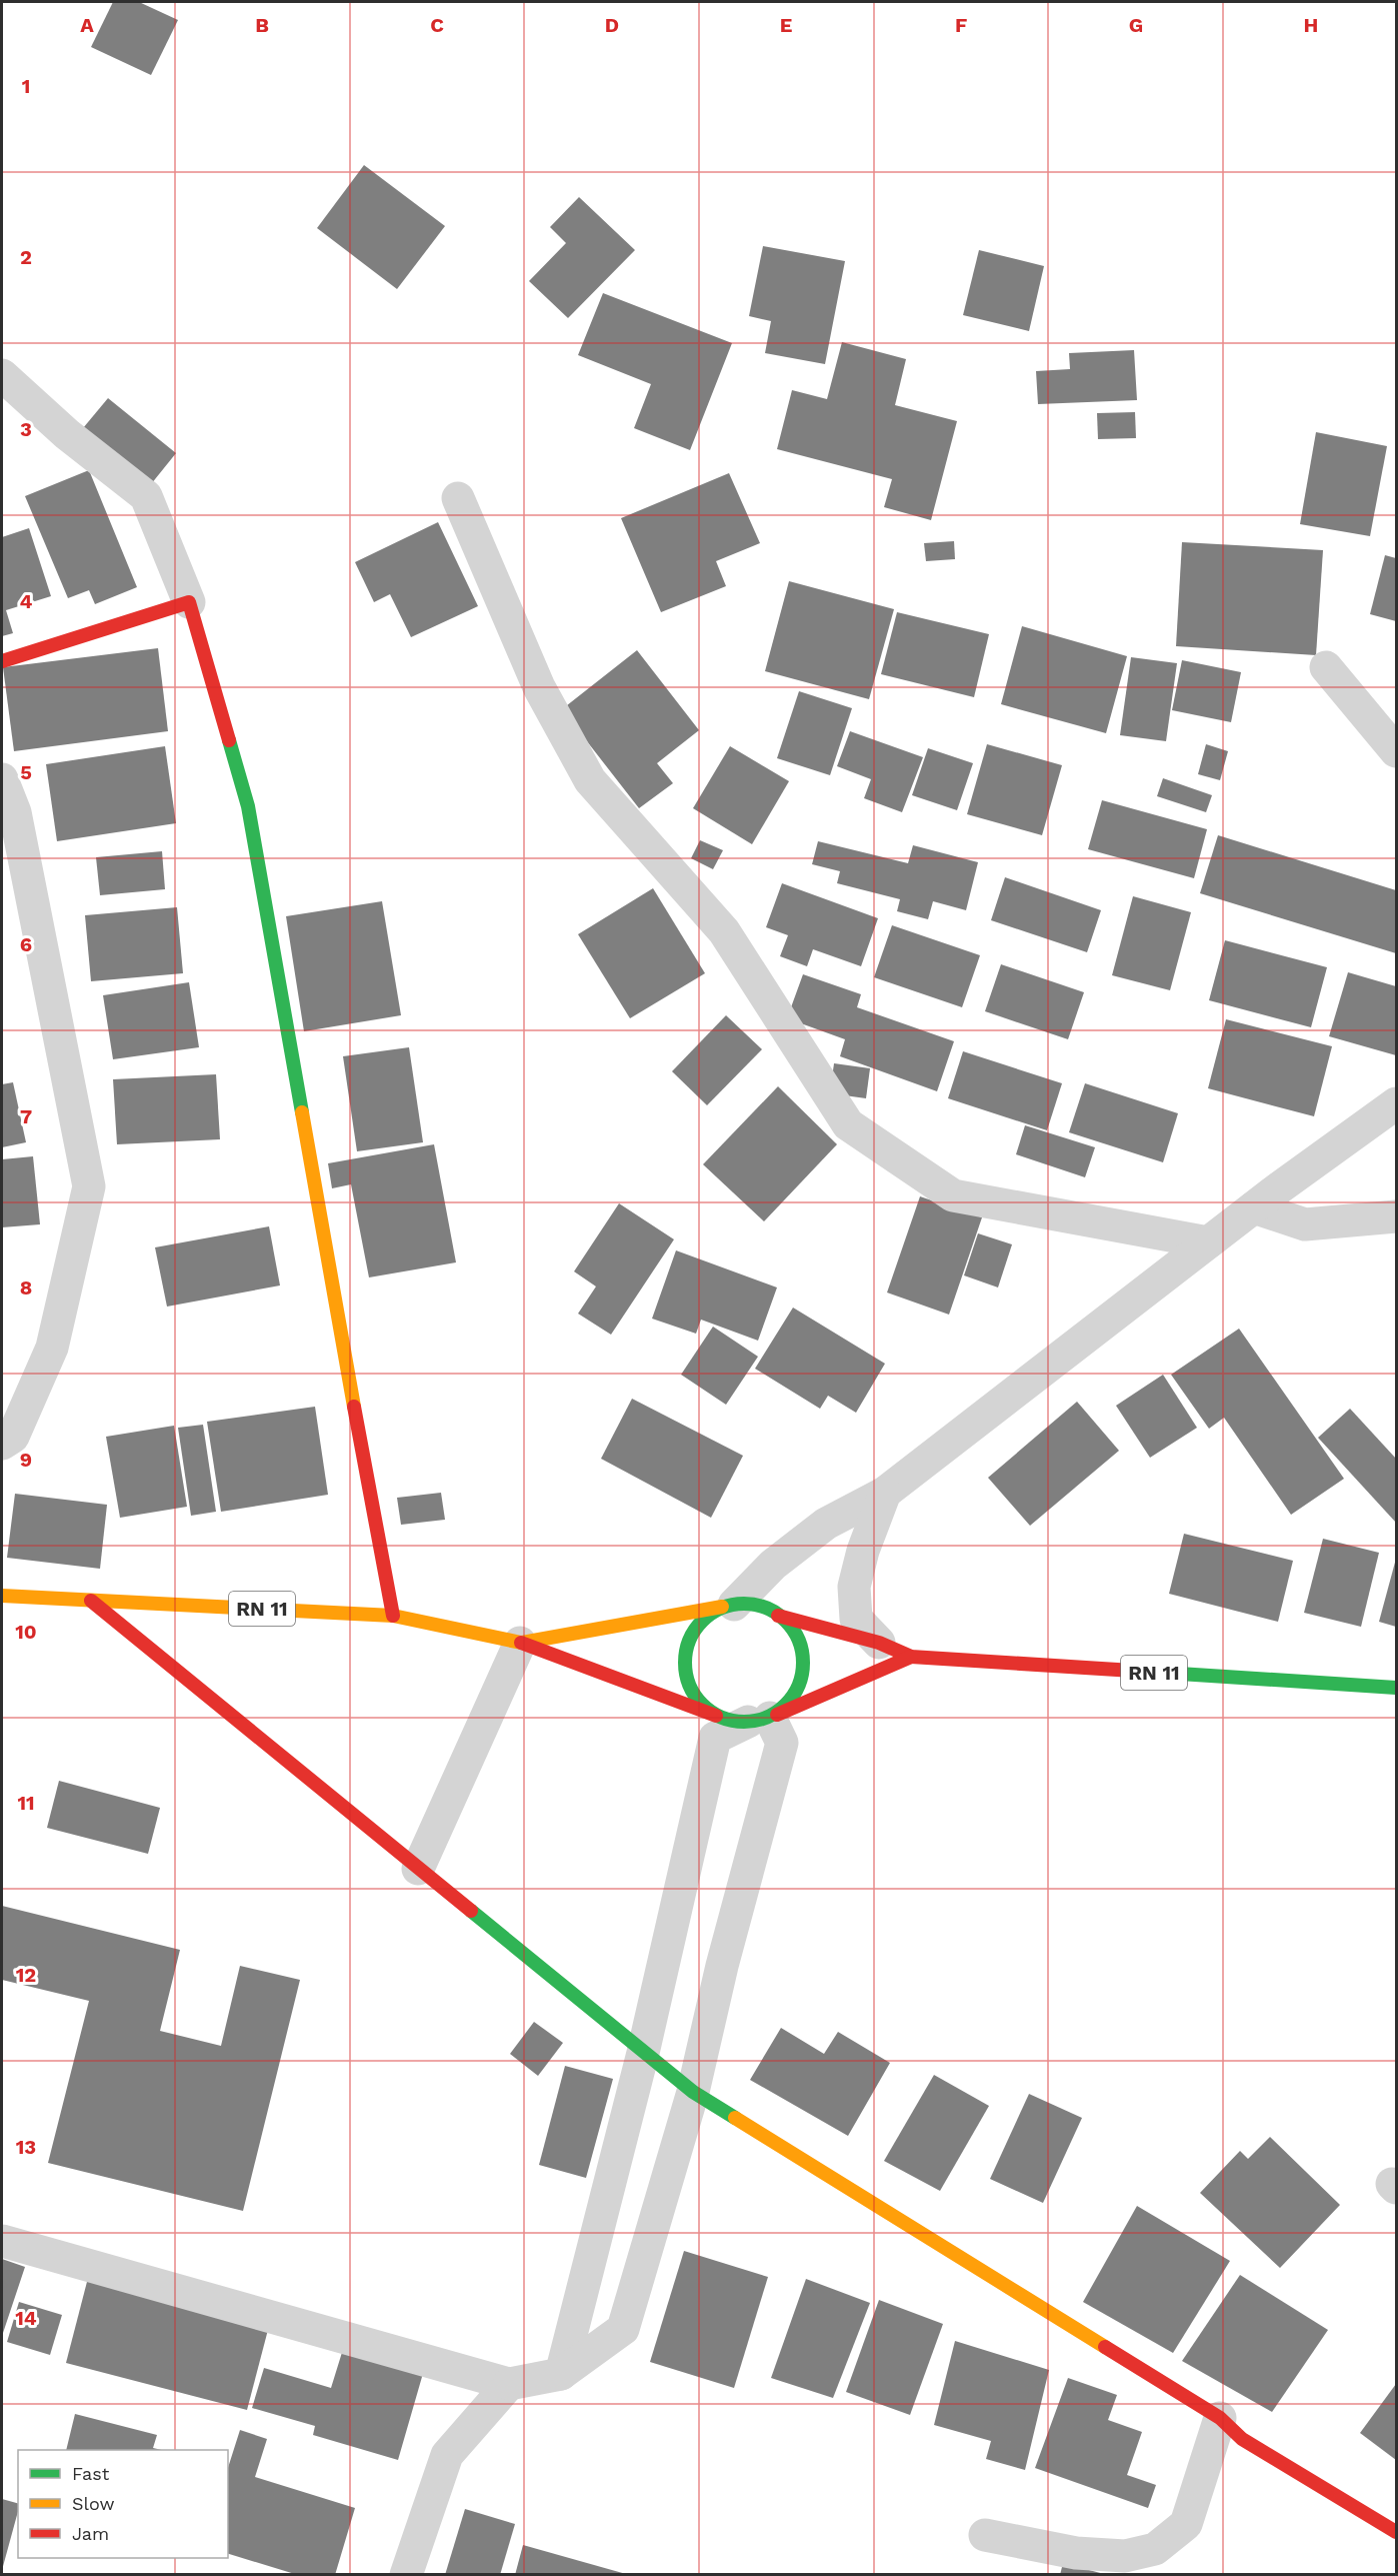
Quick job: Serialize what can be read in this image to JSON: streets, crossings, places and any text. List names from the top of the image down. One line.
{"streets":{"street":["RN 11"]},"legend":["Fast","Slow","Jam"],"grid":{"columns":["A","B","C","D","E","F","G","H"],"rows":["1","2","3","4","5","6","7","8","9","10","11","12","13","14"]}}
